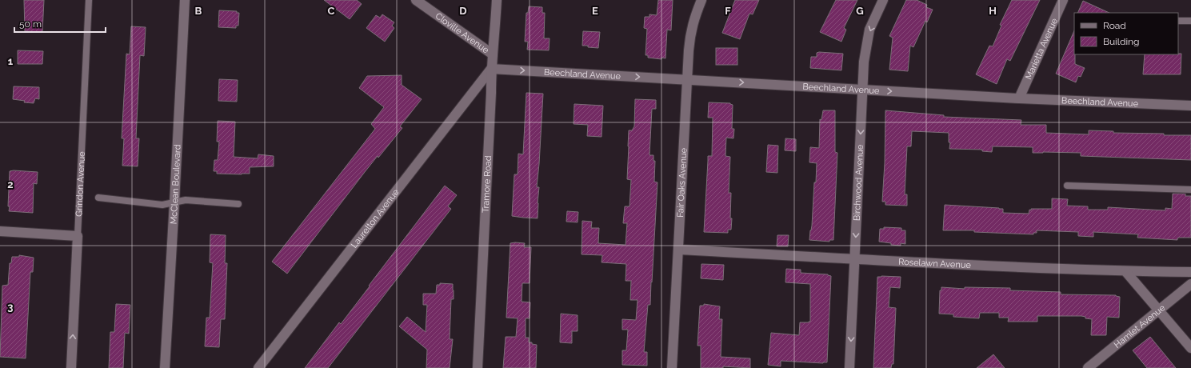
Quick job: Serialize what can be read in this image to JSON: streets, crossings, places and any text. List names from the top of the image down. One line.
{"streets":{"street":["Cloville Avenue","Marietta Avenue","Beechland Avenue","Birchwood Avenue","Fair Oaks Avenue","Grindon Avenue","McClean Boulevard","Tramore Road","Laurelton Avenue","Roselawn Avenue","Hamlet Avenue"]},"crossings":[["Cloville Avenue","Tramore Road"],["Marietta Avenue","Beechland Avenue"],["Beechland Avenue","Birchwood Avenue"],["Beechland Avenue","Fair Oaks Avenue"],["Beechland Avenue","Tramore Road"],["Beechland Avenue","Laurelton Avenue"],["Birchwood Avenue","Roselawn Avenue"],["Fair Oaks Avenue","Roselawn Avenue"],["Tramore Road","Laurelton Avenue"]],"one_way":["Beechland Avenue","Birchwood Avenue","Grindon Avenue"],"legend":["Road","Building"],"scale_bar":"50 m","grid":{"columns":["B","C","D","E","F","G","H"],"rows":["1","2","3"]}}
